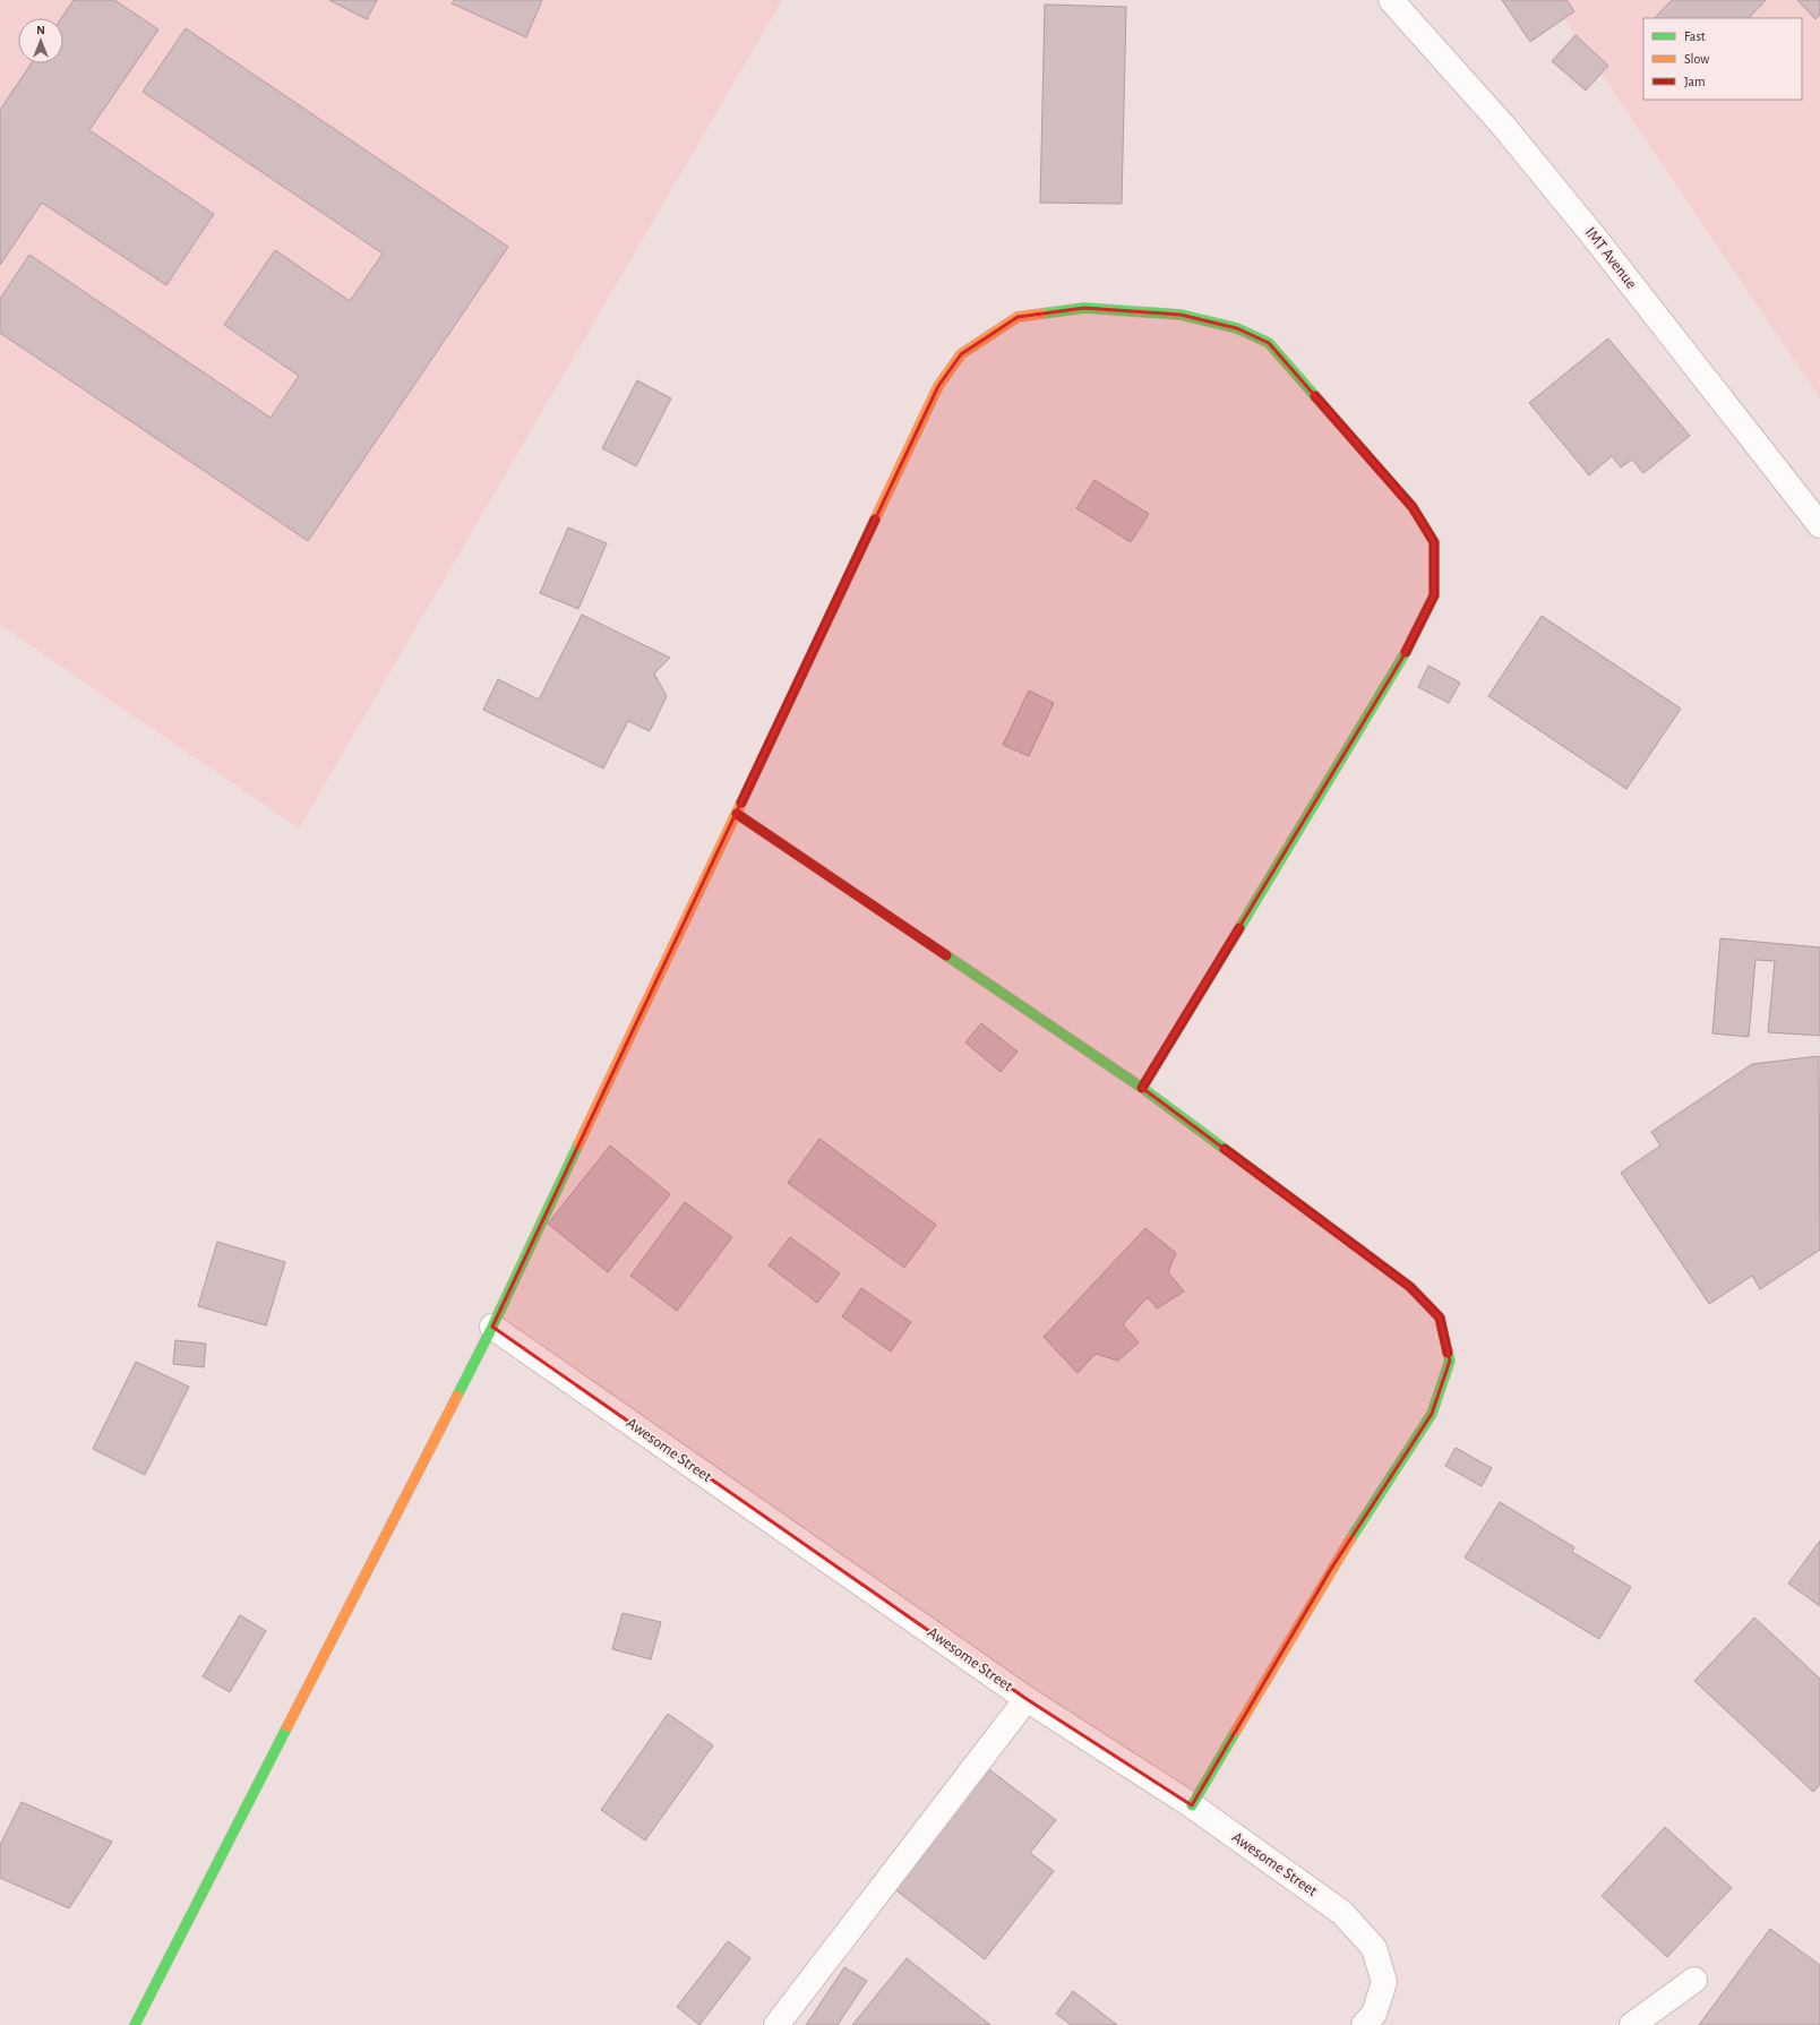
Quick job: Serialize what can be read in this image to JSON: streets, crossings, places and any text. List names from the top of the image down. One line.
{"streets":{"street":["IMT Avenue","Awesome Street"]},"legend":["Fast","Slow","Jam"],"north":"top"}
